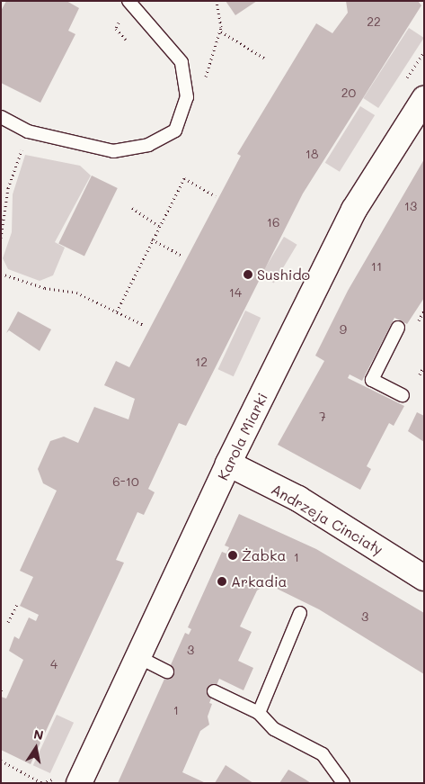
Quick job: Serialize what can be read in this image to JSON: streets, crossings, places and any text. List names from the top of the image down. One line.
{"streets":{"street":["Karola Miarki","Andrzeja Cinciały"]},"crossings":[["Karola Miarki","Andrzeja Cinciały"]],"places":["Sushido","Żabka","Arkadia"],"house_numbers":["22","20","18","13","16","11","14","9","12","7","6-10","1","3","3","4","1"],"north":"top"}
